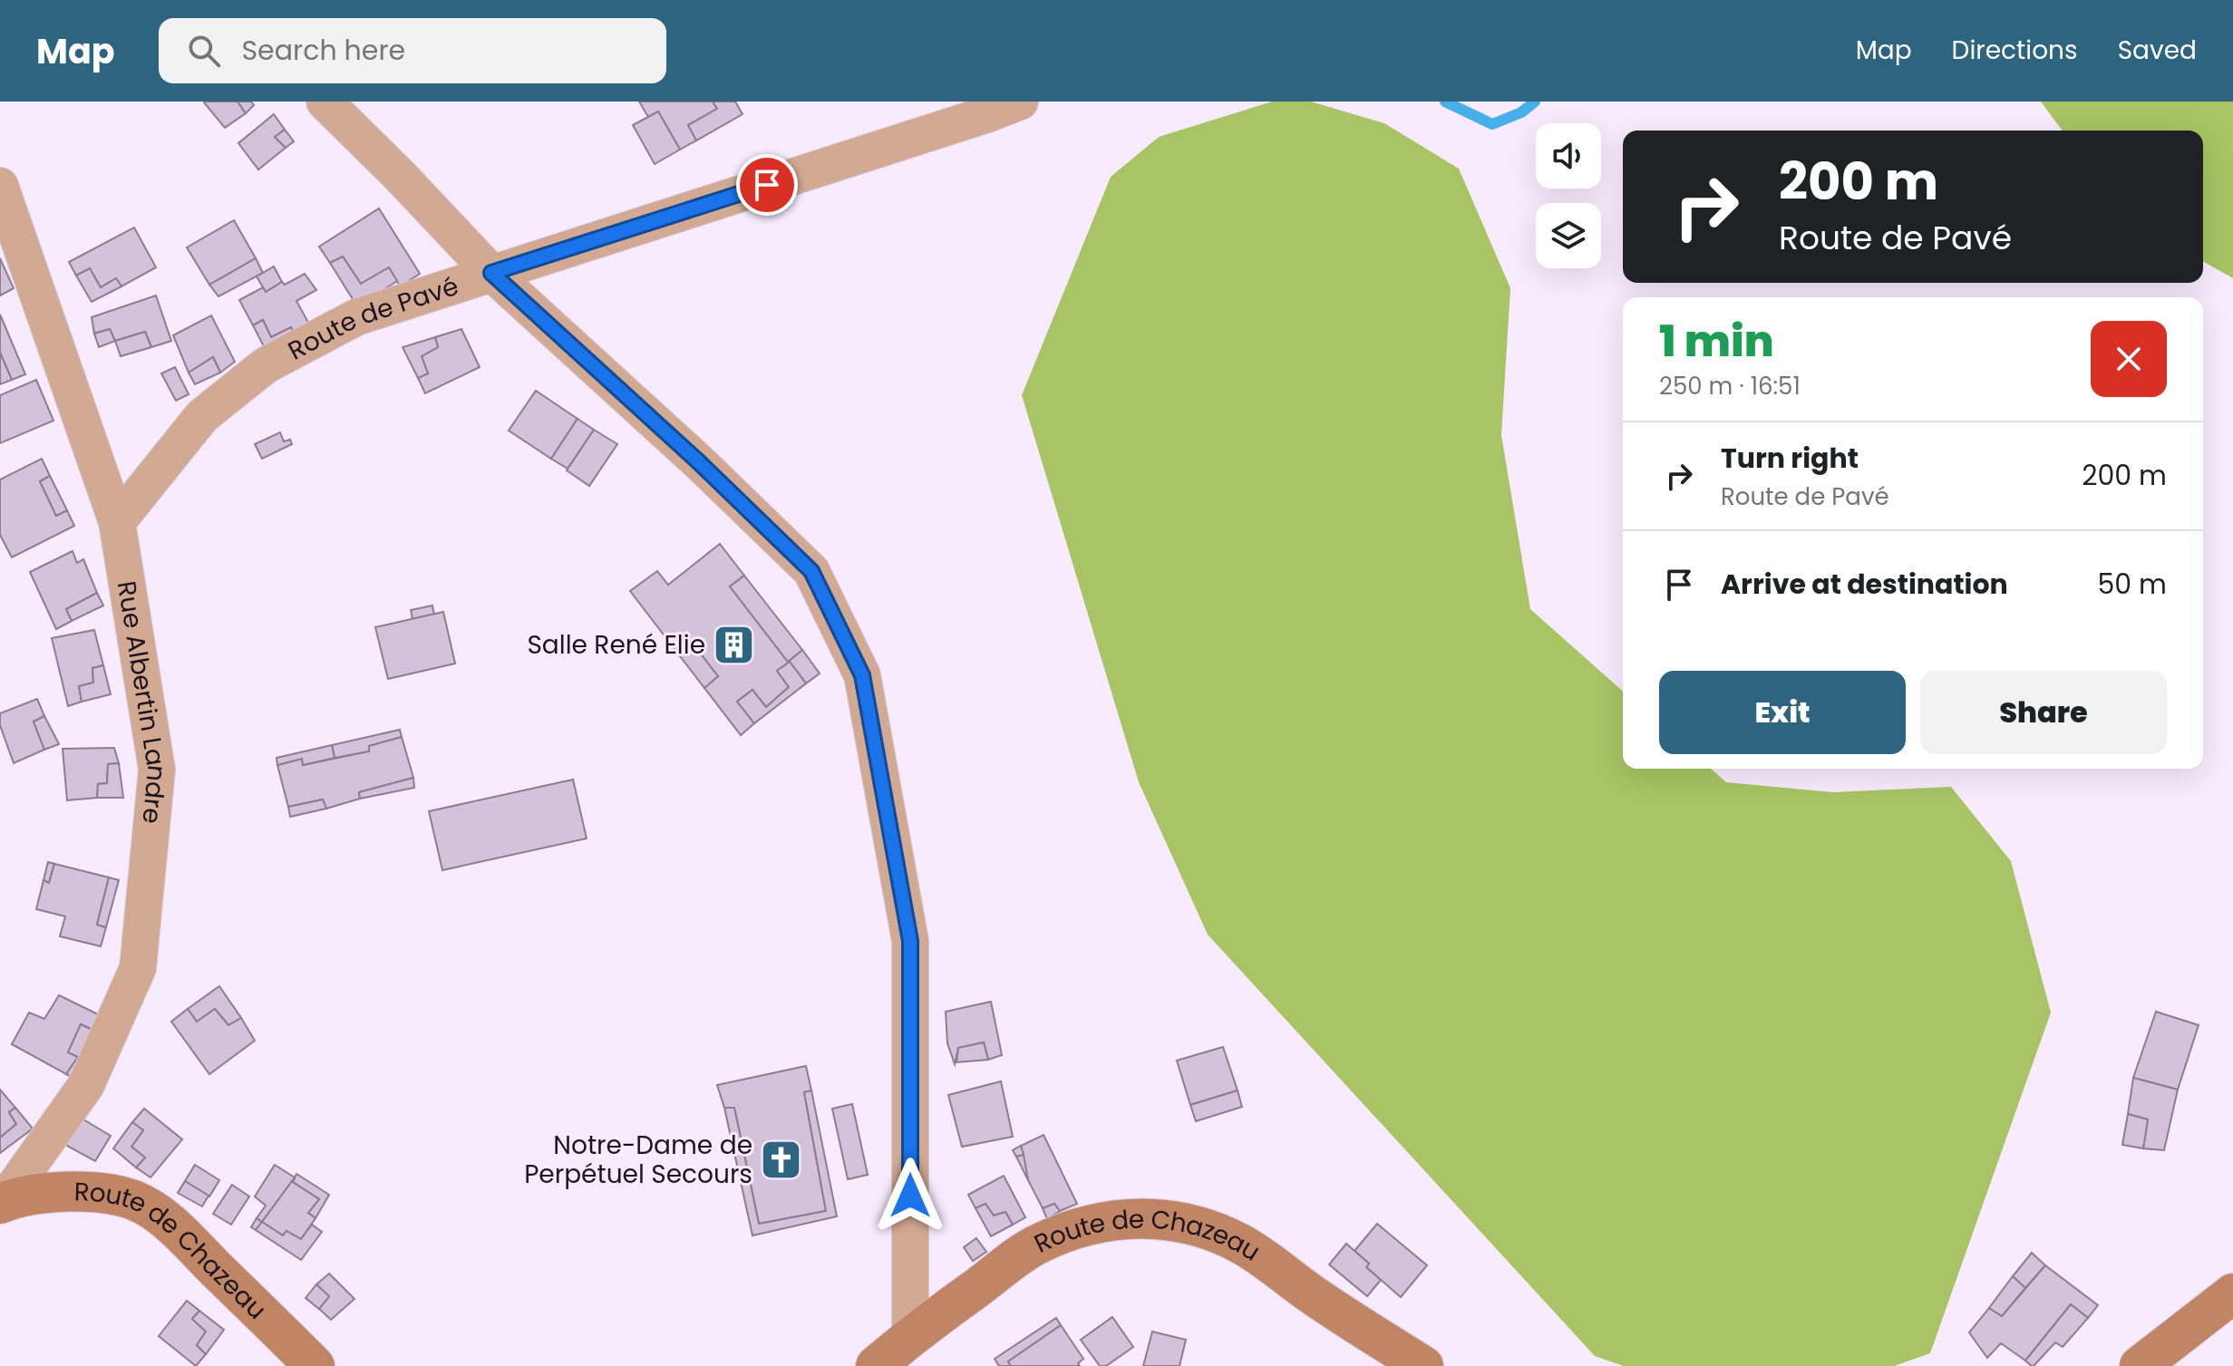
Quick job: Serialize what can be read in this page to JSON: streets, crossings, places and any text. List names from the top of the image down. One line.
{"streets":{"main road":["Route de Chazeau"],"street":["Route de Pavé","Rue Albertin Landre"]},"crossings":[["Route de Pavé","Rue Albertin Landre"],["Rue Albertin Landre","Route de Chazeau"]],"places":{"building":["Salle René Elie"],"church":["Notre-Dame de Perpétuel Secours"]},"page":{"header":"Map","search":"Search here","nav":["Map","Directions","Saved"],"turn":["200 m","Route de Pavé"],"heading":["1 min","250 m · 16:51"],"list":[{"name":"Turn right","note":"Route de Pavé","value":"200 m"},{"name":"Arrive at destination","value":"50 m"}],"buttons":["Exit","Share"]}}
